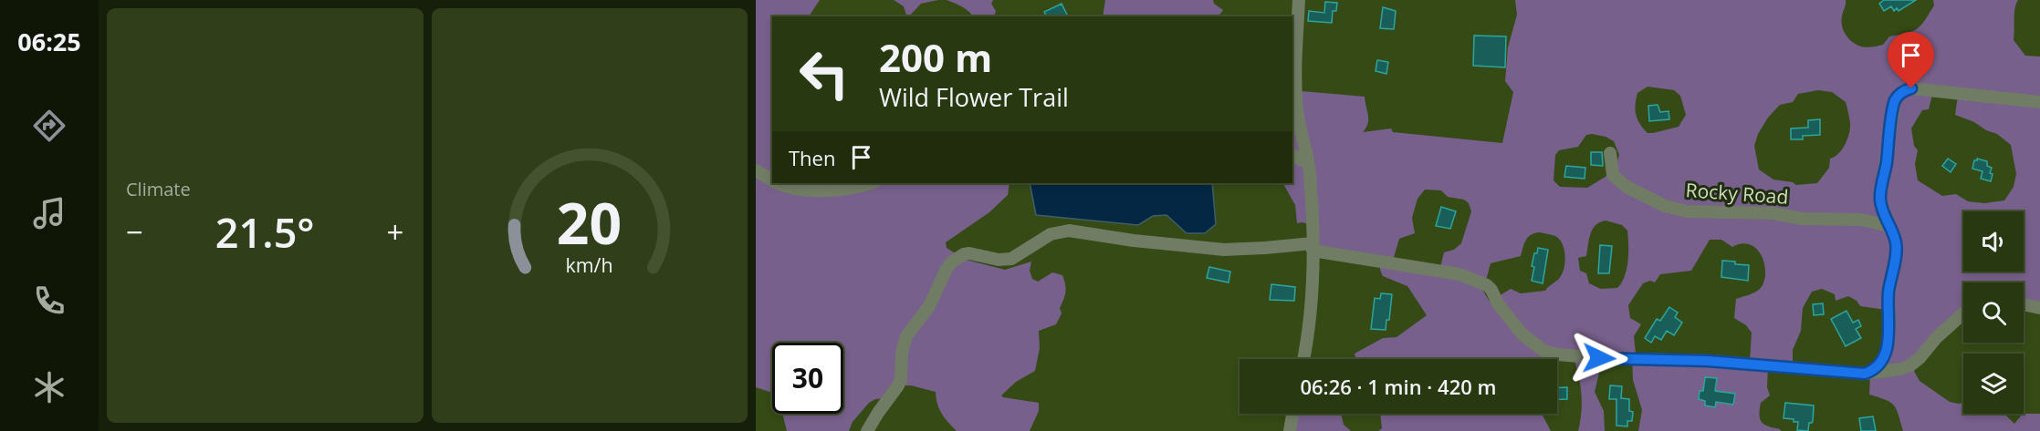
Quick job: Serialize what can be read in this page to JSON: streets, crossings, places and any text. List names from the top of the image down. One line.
{"streets":{"street":["Rocky Road"]},"page":{"tabs":"06:25","tile":"Climate","turn":["200 m","Wild Flower Trail"],"then":"Then","heat":["−","21.5°","+"],"limit":"30","trip":"06:26 · 1 min · 420 m","gauge":["20","km/h"]}}
